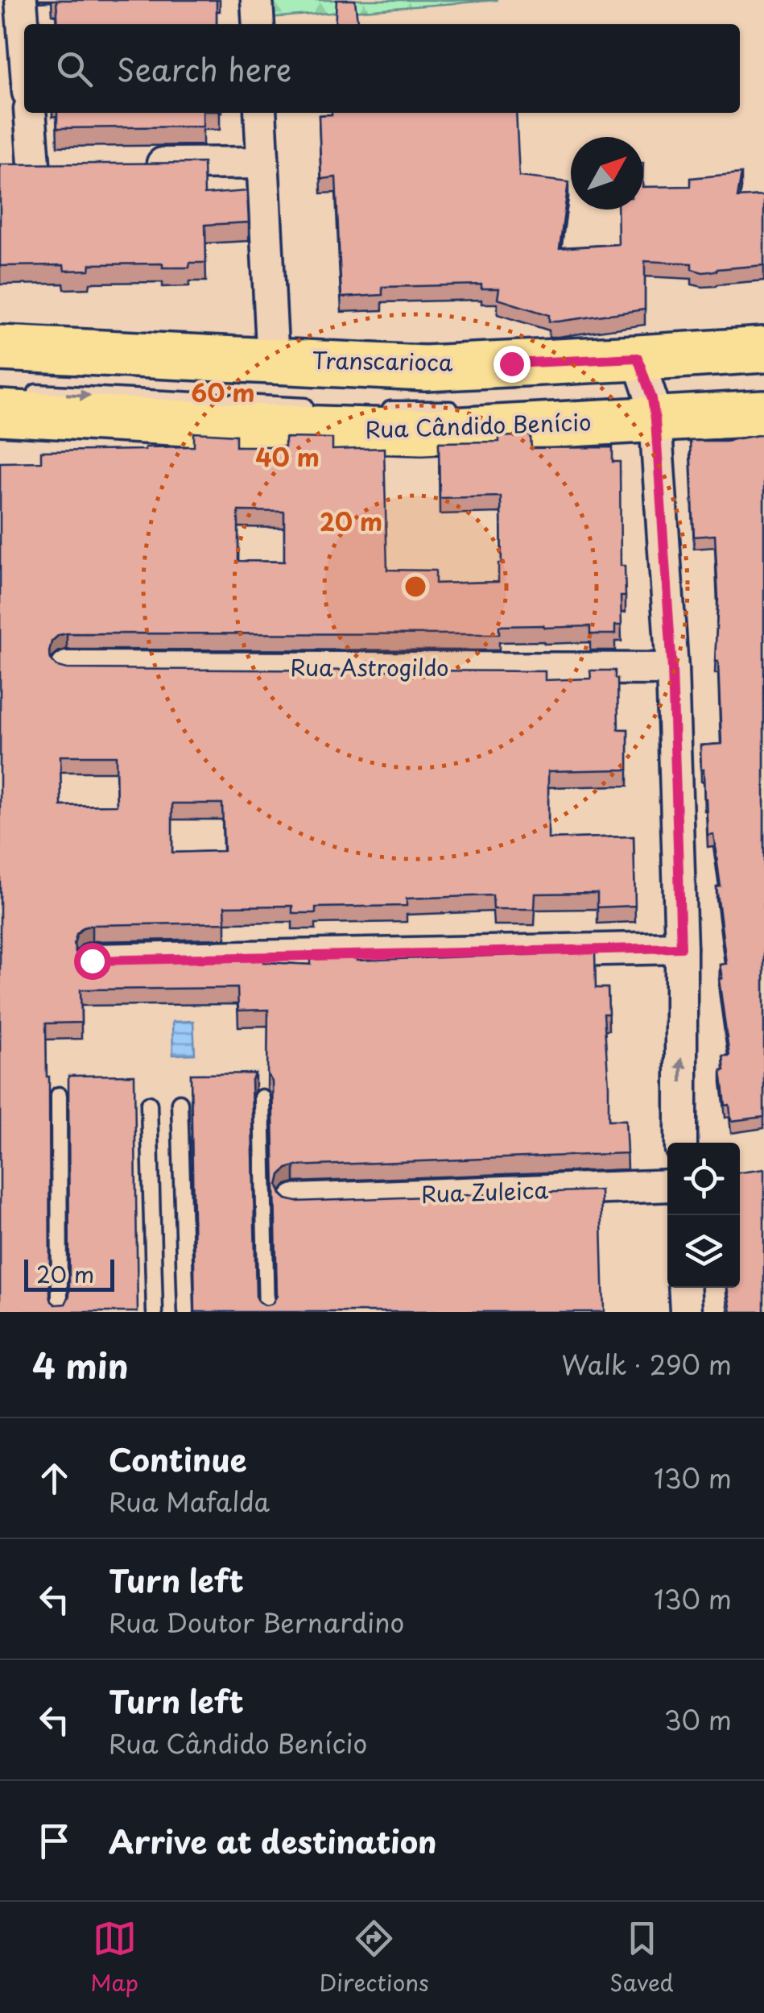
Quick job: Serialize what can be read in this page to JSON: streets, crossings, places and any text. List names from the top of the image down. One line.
{"streets":{"main road":["Rua Cândido Benício"],"street":["Rua Astrogildo","Rua Zuleica"],"lane":["Transcarioca"]},"crossings":[["Transcarioca","Rua Cândido Benício"]],"one_way":["Transcarioca"],"scale_bar":"20 m","north":"top right","page":{"search":"Search here","scale":"20 m","heading":["4 min","Walk · 290 m"],"list":[["Continue","Rua Mafalda","130 m"],["Turn left","Rua Doutor Bernardino","130 m"],["Turn left","Rua Cândido Benício","30 m"],"Arrive at destination"],"nav":["Map","Directions","Saved"]},"rings":["60 m","40 m","20 m"]}
